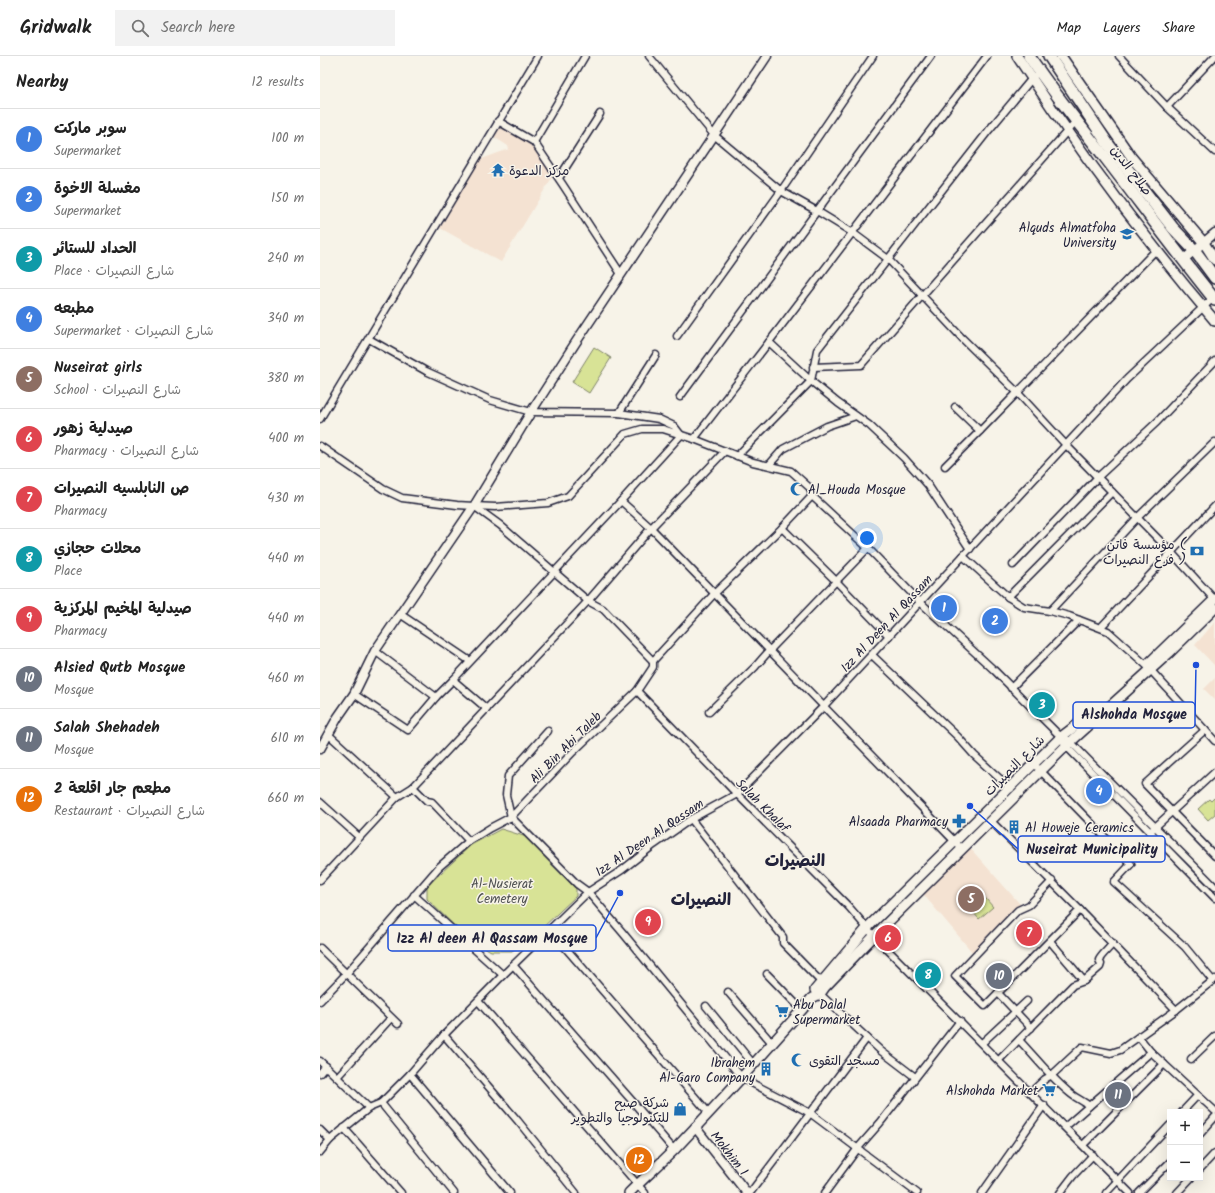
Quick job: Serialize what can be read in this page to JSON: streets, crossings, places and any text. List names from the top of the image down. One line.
{"streets":{"highway":["صلاح الدين"],"main road":["شارع النصيرات"],"street":["Izz Al Deen Al Qassam","Ali Bin Abi Taleb","Salah Khalaf","Mokhim 1"]},"crossings":[["صلاح الدين","Izz Al Deen Al Qassam"],["Izz Al Deen Al Qassam","Salah Khalaf"],["Ali Bin Abi Taleb","Salah Khalaf"],["شارع النصيرات","Salah Khalaf"],["شارع النصيرات","Mokhim 1"]],"districts":["النصيرات","النصيرات"],"parks":["Al-Nusierat Cemetery"],"places":{"temple":["مركز الدعوة"],"school or university":["Alquds Almatfoha University"],"mosque":["Al_Houda Mosque","مسجد التقوى"],"bank":["مؤسسة فاتن ( فرع النصيرات )"],"other":["Alshohda Mosque","Nuseirat Municipality","Izz Al deen Al Qassam Mosque"],"pharmacy":["Alsaada Pharmacy"],"building":["Al Howeje Ceramics","Ibrahem Al-Garo Company"],"supermarket":["Abu Dalal Supermarket","Alshohda Market"],"shop":["شركة صبح للتكنولوجيا والتطوير"]},"page":{"header":"Gridwalk","search":"Search here","nav":["Map","Layers","Share"],"heading":["Nearby","12 results"],"list":[{"mark":"1","name":"سوبر ماركت","note":"Supermarket","value":"100 m"},{"mark":"2","name":"مغسلة الاخوة","note":"Supermarket","value":"150 m"},{"mark":"3","name":"الحداد للستائر","note":"Place · شارع النصيرات","value":"240 m"},{"mark":"4","name":"مطبعه","note":"Supermarket · شارع النصيرات","value":"340 m"},{"mark":"5","name":"Nuseirat girls","note":"School · شارع النصيرات","value":"380 m"},{"mark":"6","name":"صيدلية زهور","note":"Pharmacy · شارع النصيرات","value":"400 m"},{"mark":"7","name":"ص النابلسيه النصيرات","note":"Pharmacy","value":"430 m"},{"mark":"8","name":"محلات حجازي","note":"Place","value":"440 m"},{"mark":"9","name":"صيدلية المخيم المركزية","note":"Pharmacy","value":"440 m"},{"mark":"10","name":"Alsied Qutb Mosque","note":"Mosque","value":"460 m"},{"mark":"11","name":"Salah Shehadeh","note":"Mosque","value":"610 m"},{"mark":"12","name":"مطعم جار اقلعة 2","note":"Restaurant · شارع النصيرات","value":"660 m"}],"pins":["1","2","3","4","5","9","7","6","8","10","11","12"],"map_buttons":["+","−"]}}
